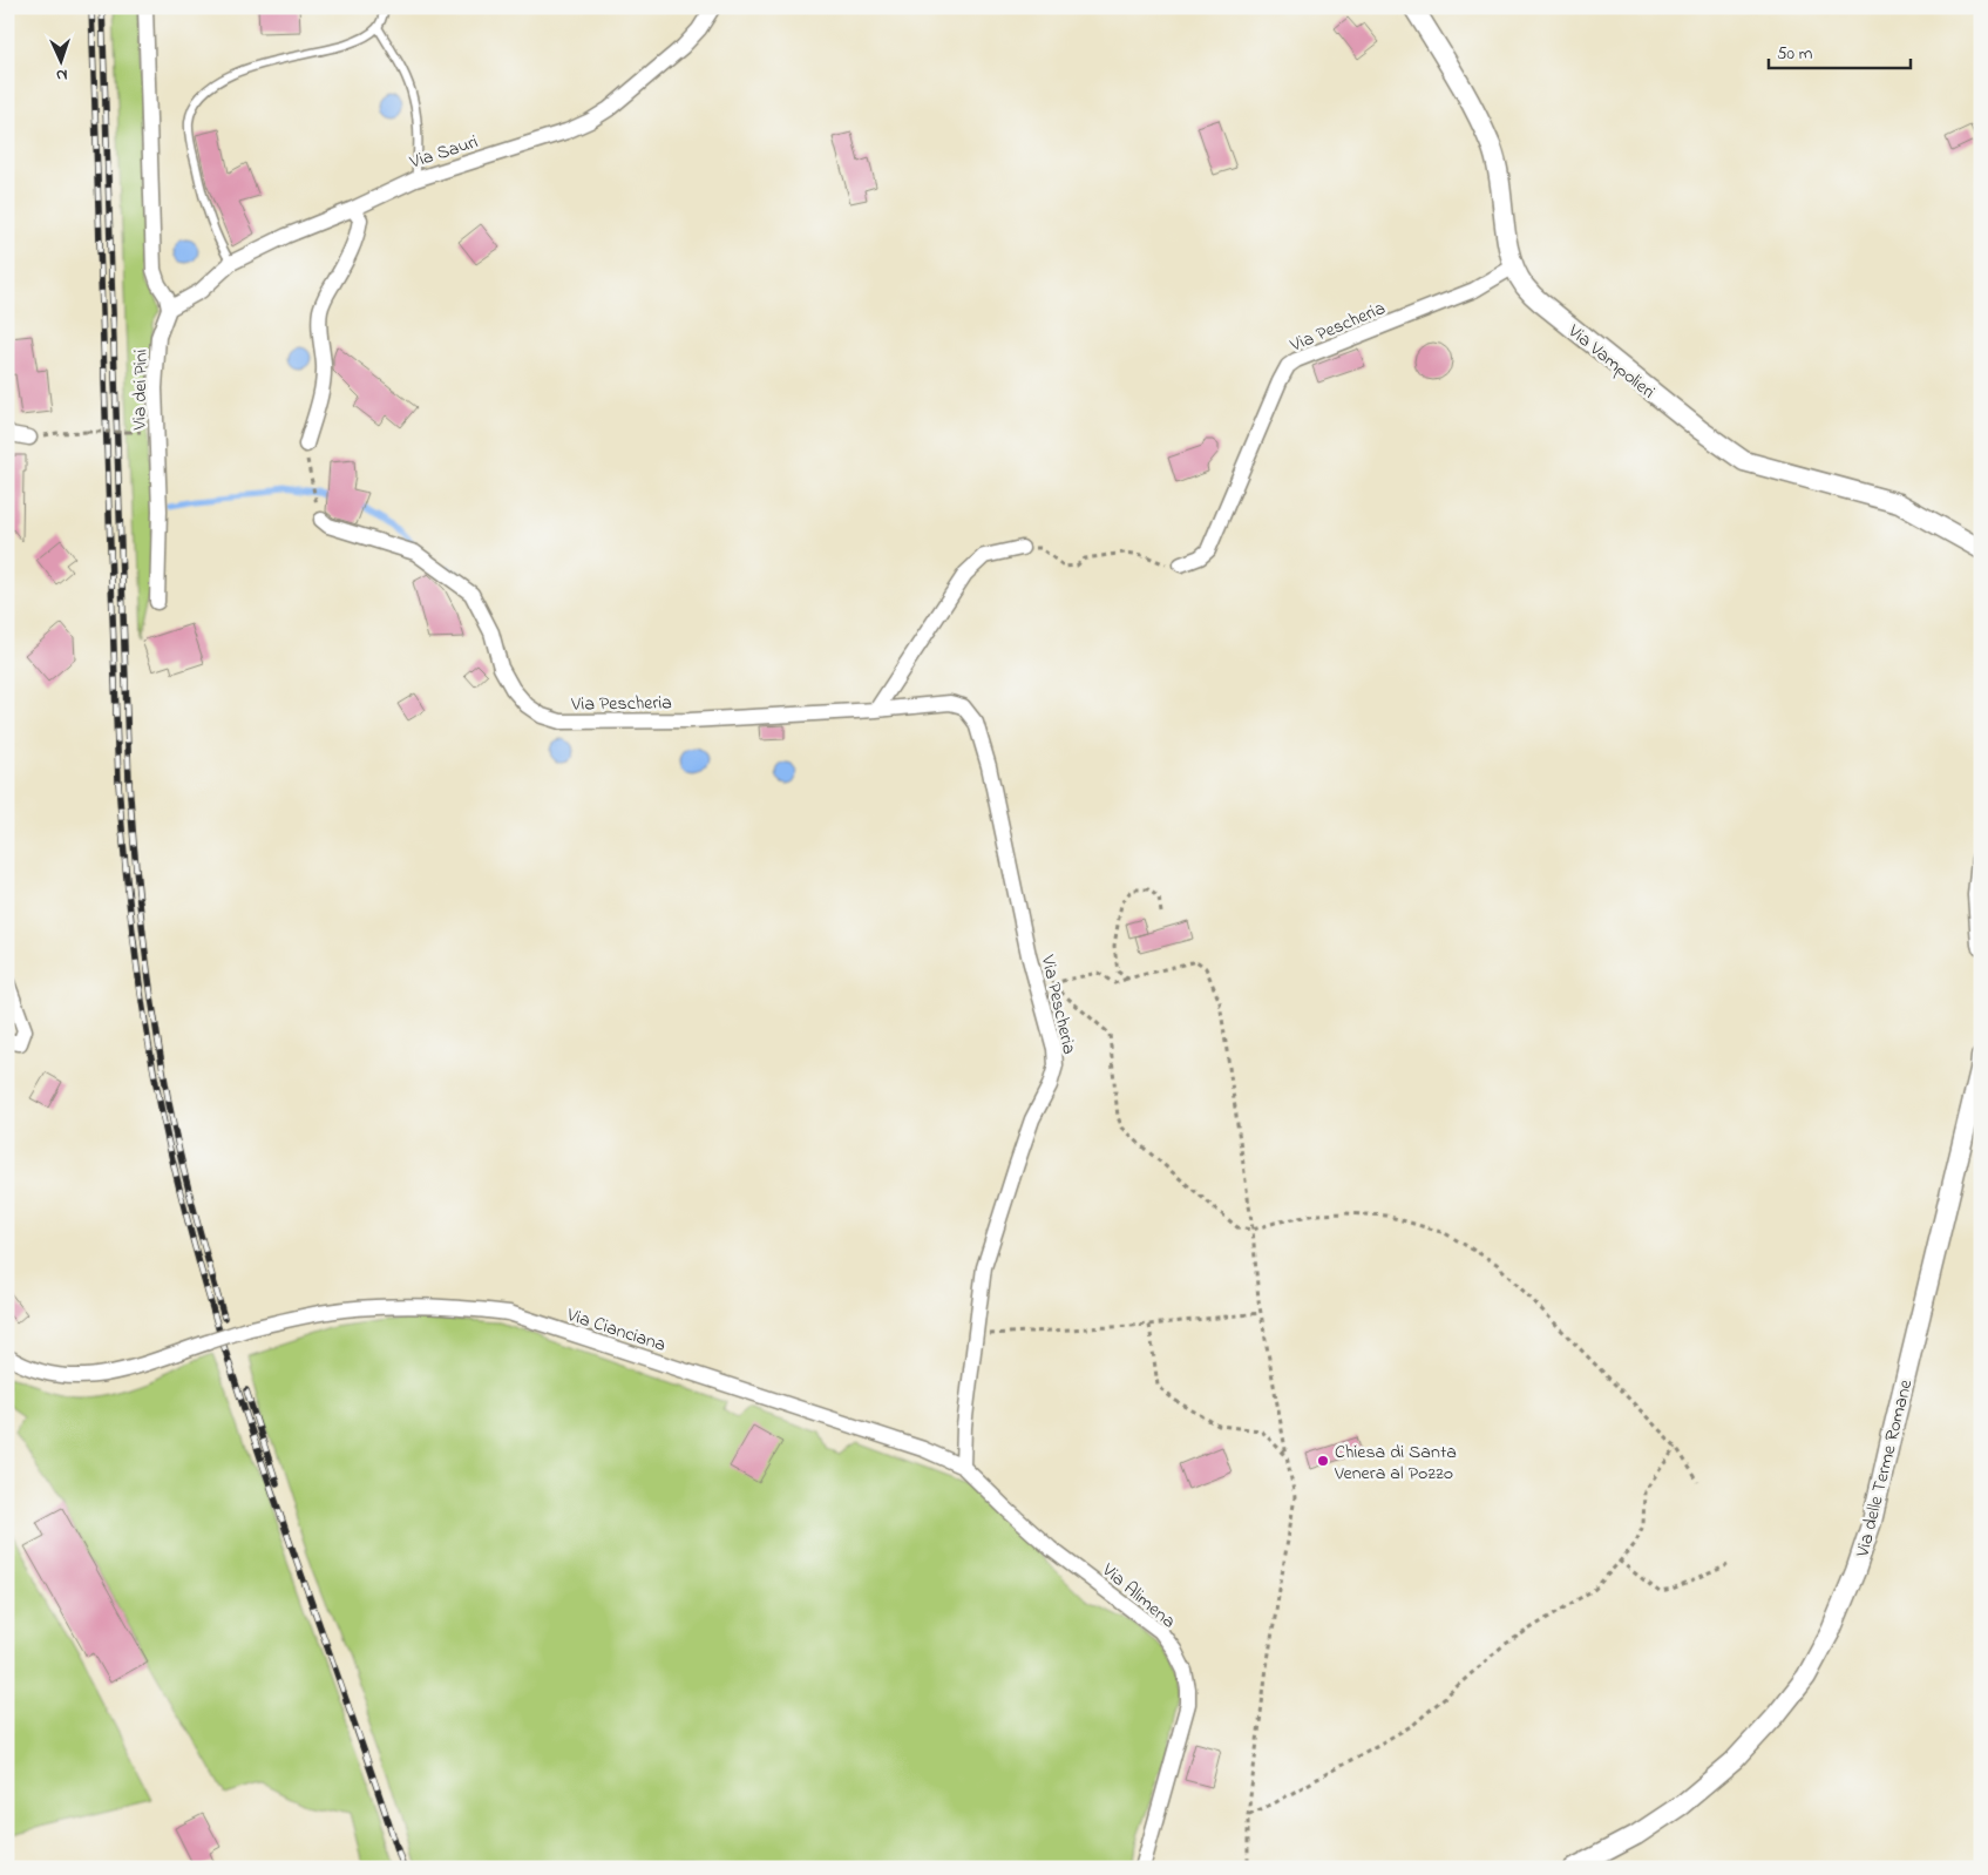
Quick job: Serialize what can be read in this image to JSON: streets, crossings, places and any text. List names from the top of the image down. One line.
{"streets":{"street":["Via Sauri","Via Pescheria","Via Vampolieri","Via dei Pini","Via Cianciana","Via delle Terme Romane","Via Alimena"]},"crossings":[["Via Sauri","Via dei Pini"],["Via Pescheria","Via Vampolieri"],["Via Pescheria","Via Cianciana"],["Via Pescheria","Via Alimena"],["Via Cianciana","Via Alimena"]],"places":["Chiesa di Santa Venera al Pozzo"],"scale_bar":"50 m","north":"bottom"}
